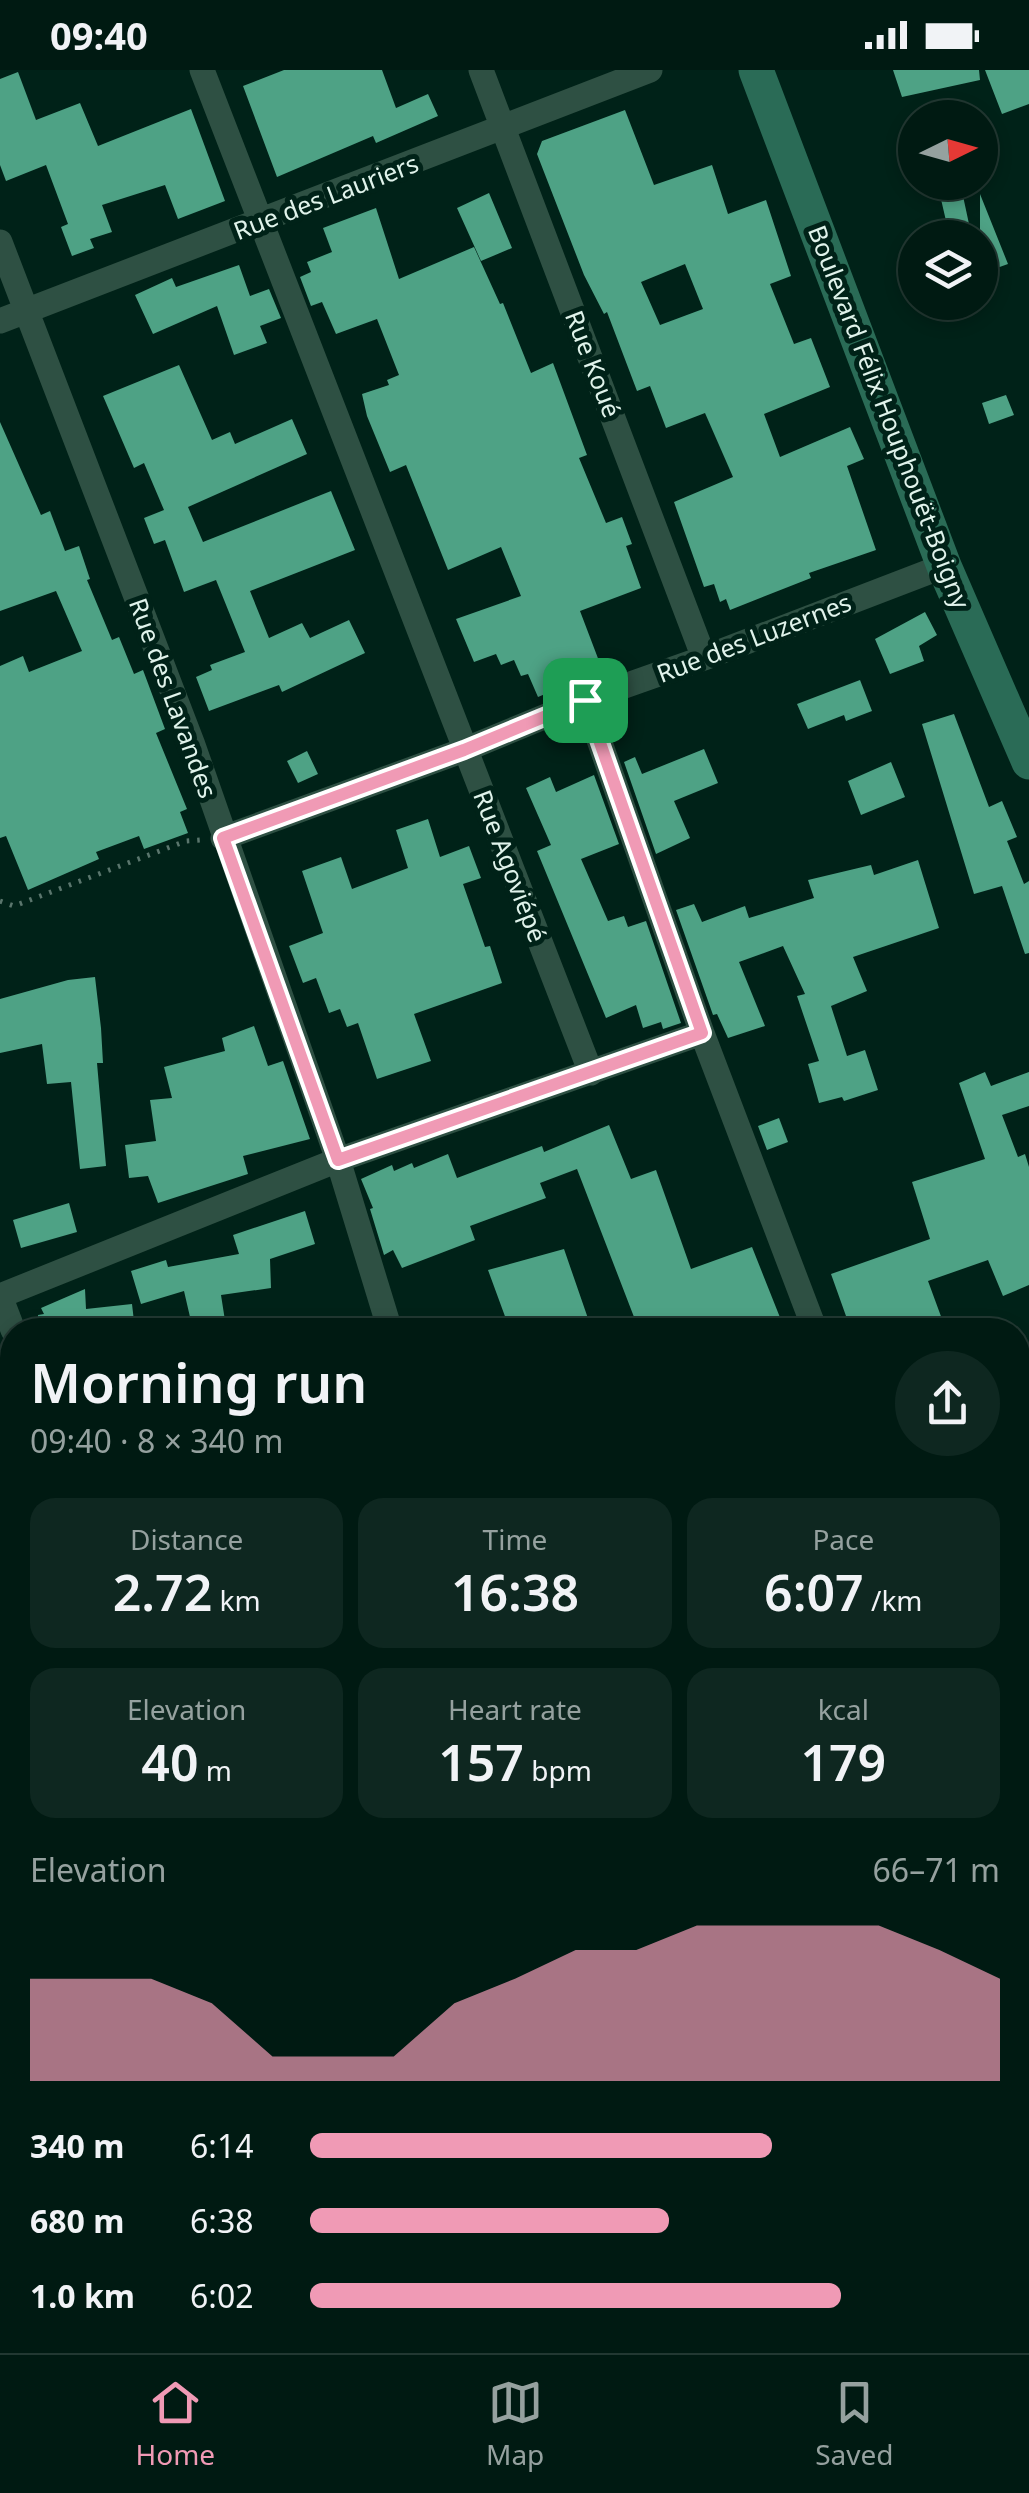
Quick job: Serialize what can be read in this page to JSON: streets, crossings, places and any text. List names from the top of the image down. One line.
{"streets":{"street":["Rue des Lauriers","Rue Koué","Boulevard Félix Houphouët-Boigny","Rue des Luzernes","Rue des Lavandes","Rue Agoviépé"]},"crossings":[["Rue des Lauriers","Rue Koué"],["Rue des Lauriers","Rue des Lavandes"],["Rue des Lauriers","Rue Agoviépé"],["Rue Koué","Rue des Luzernes"],["Boulevard Félix Houphouët-Boigny","Rue des Luzernes"],["Rue des Luzernes","Rue des Lavandes"],["Rue des Luzernes","Rue Agoviépé"]],"north":"right","page":{"status":"09:40","heading":["Morning run","09:40 · 8 × 340 m"],"stats":[["Distance","2.72 km"],["Time","16:38"],["Pace","6:07 /km"],["Elevation","40 m"],["Heart rate","157 bpm"],["kcal","179"]],"chart":["Elevation","66–71 m"],"list":[{"name":"340 m","note":"6:14"},{"name":"680 m","note":"6:38"},{"name":"1.0 km","note":"6:02"}],"tabs":["Home","Map","Saved"]}}
